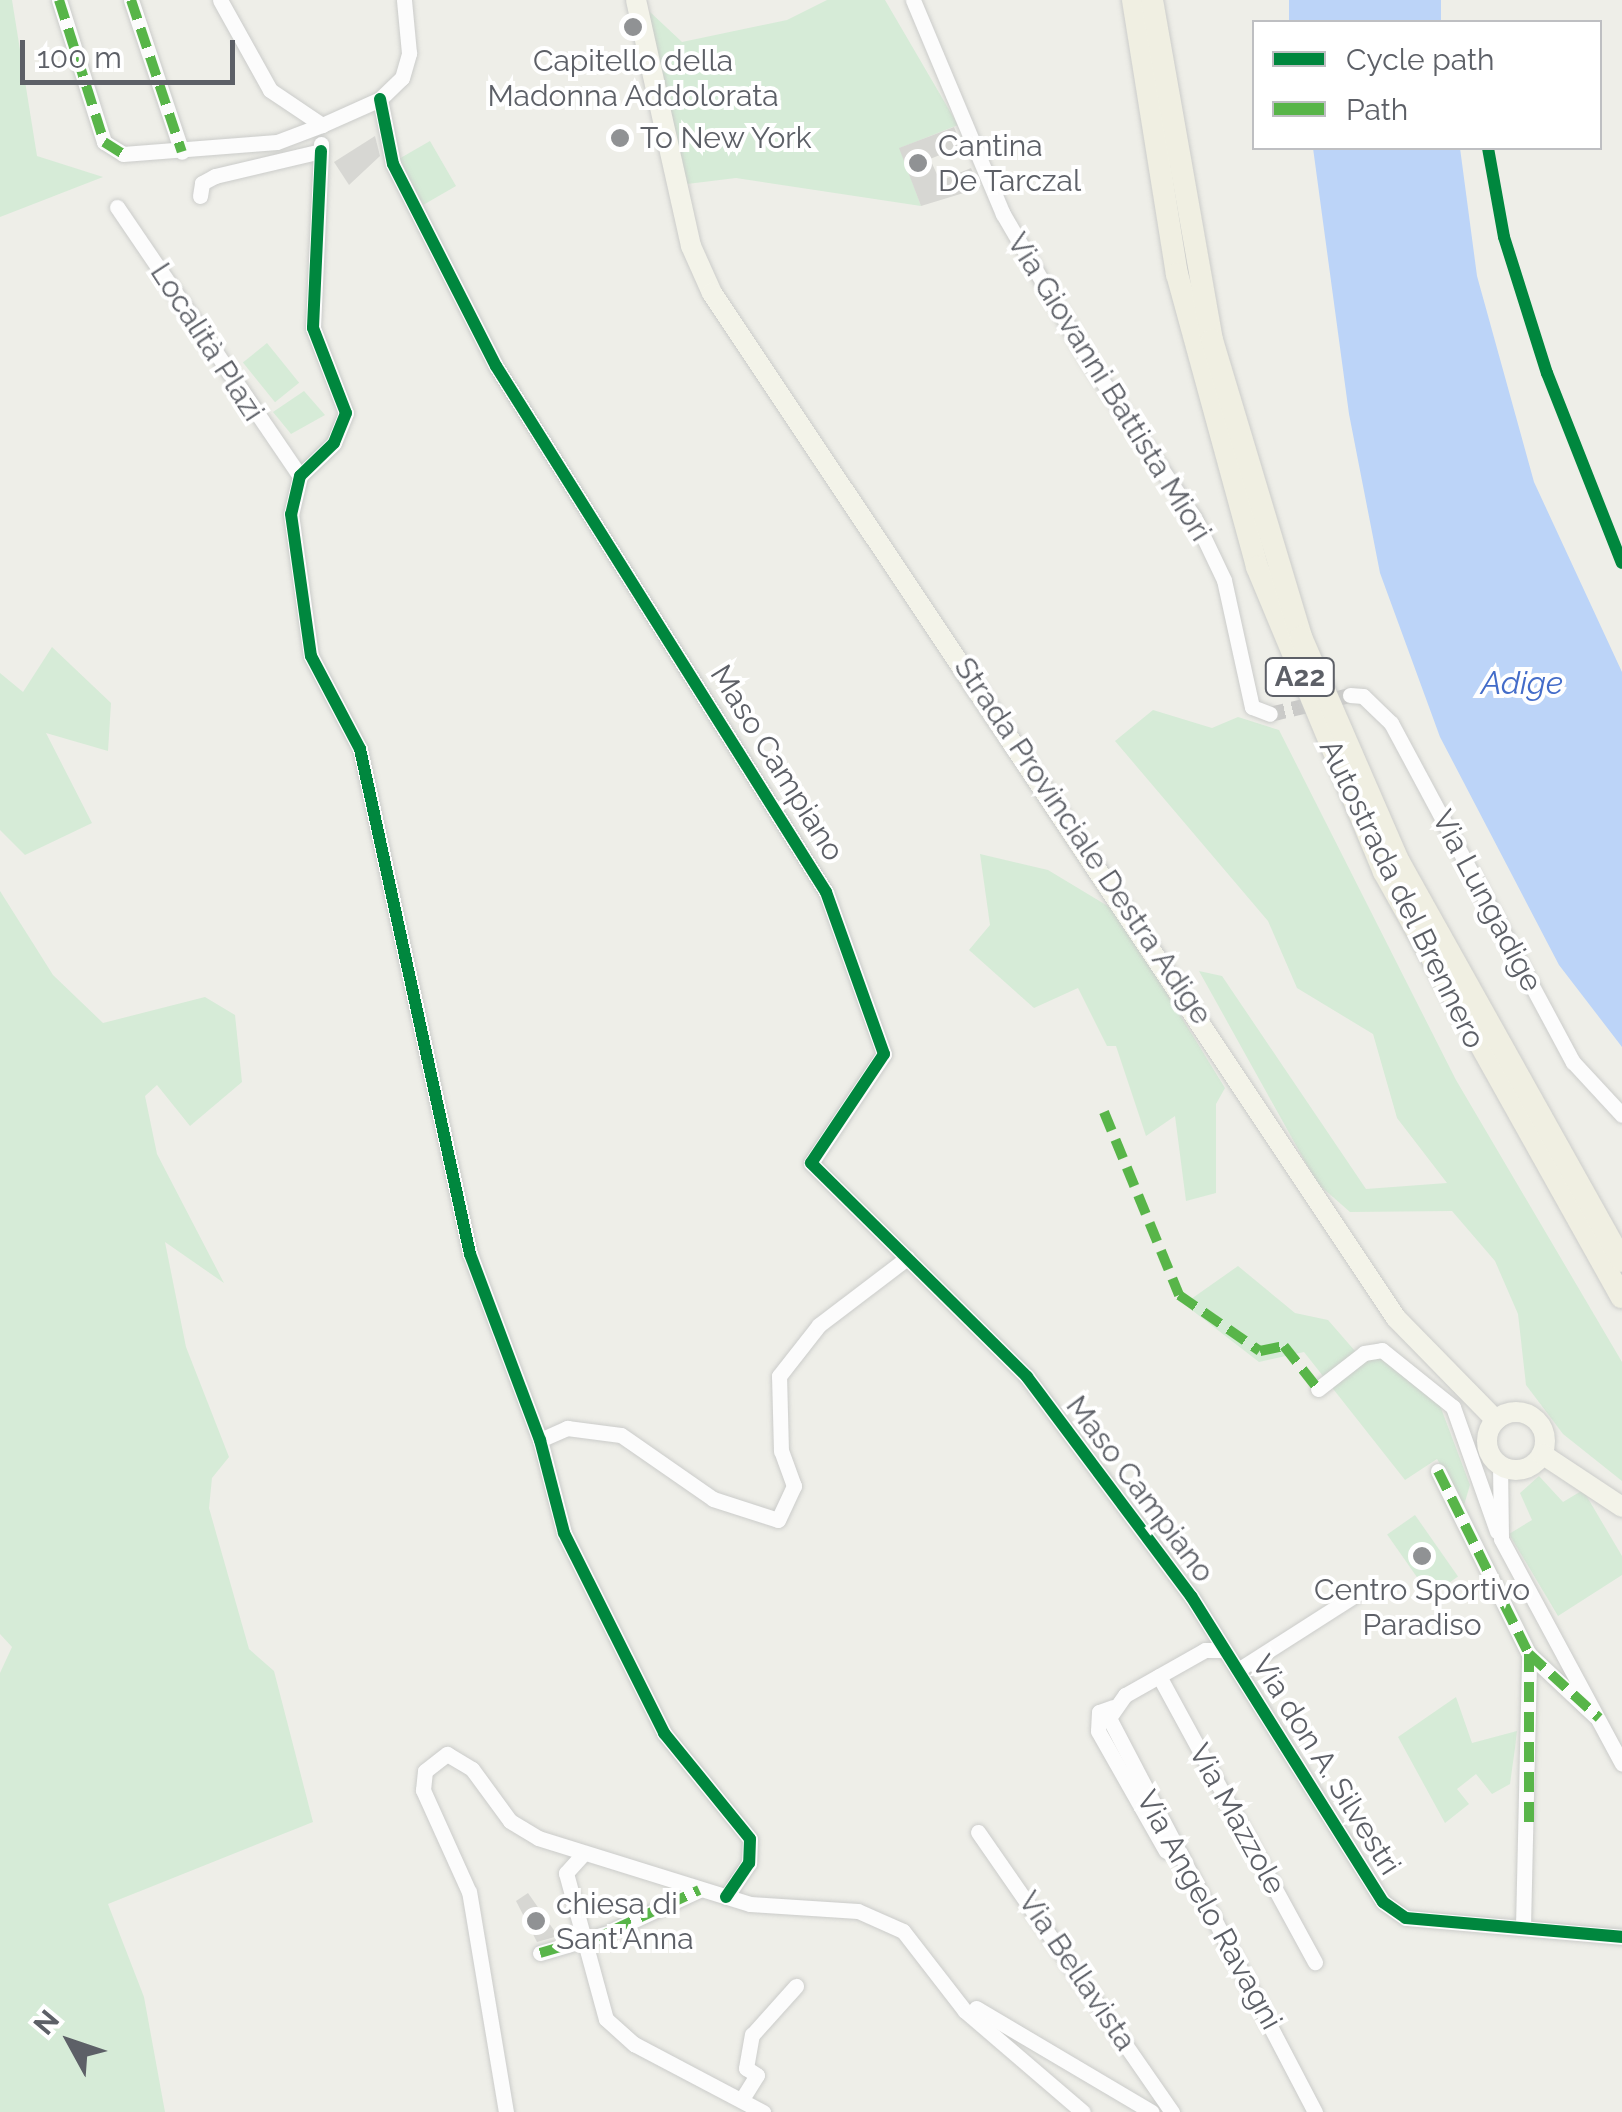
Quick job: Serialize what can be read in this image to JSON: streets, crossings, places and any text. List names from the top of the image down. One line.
{"streets":{"highway":["A22","Autostrada del Brennero"],"main road":["Strada Provinciale Destra Adige"],"street":["Località Plazi","Via Giovanni Battista Miori","Maso Campiano","Via Lungadige","Via don A. Silvestri","Via Mazzole","Via Angelo Ravagni","Via Bellavista"]},"crossings":[["Maso Campiano","Via don A. Silvestri"]],"water":["Adige"],"places":["Capitello della Madonna Addolorata","To New York","Cantina De Tarczal","Centro Sportivo Paradiso","chiesa di Sant'Anna"],"legend":["Cycle path","Path"],"scale_bar":"100 m","north":"top left"}
